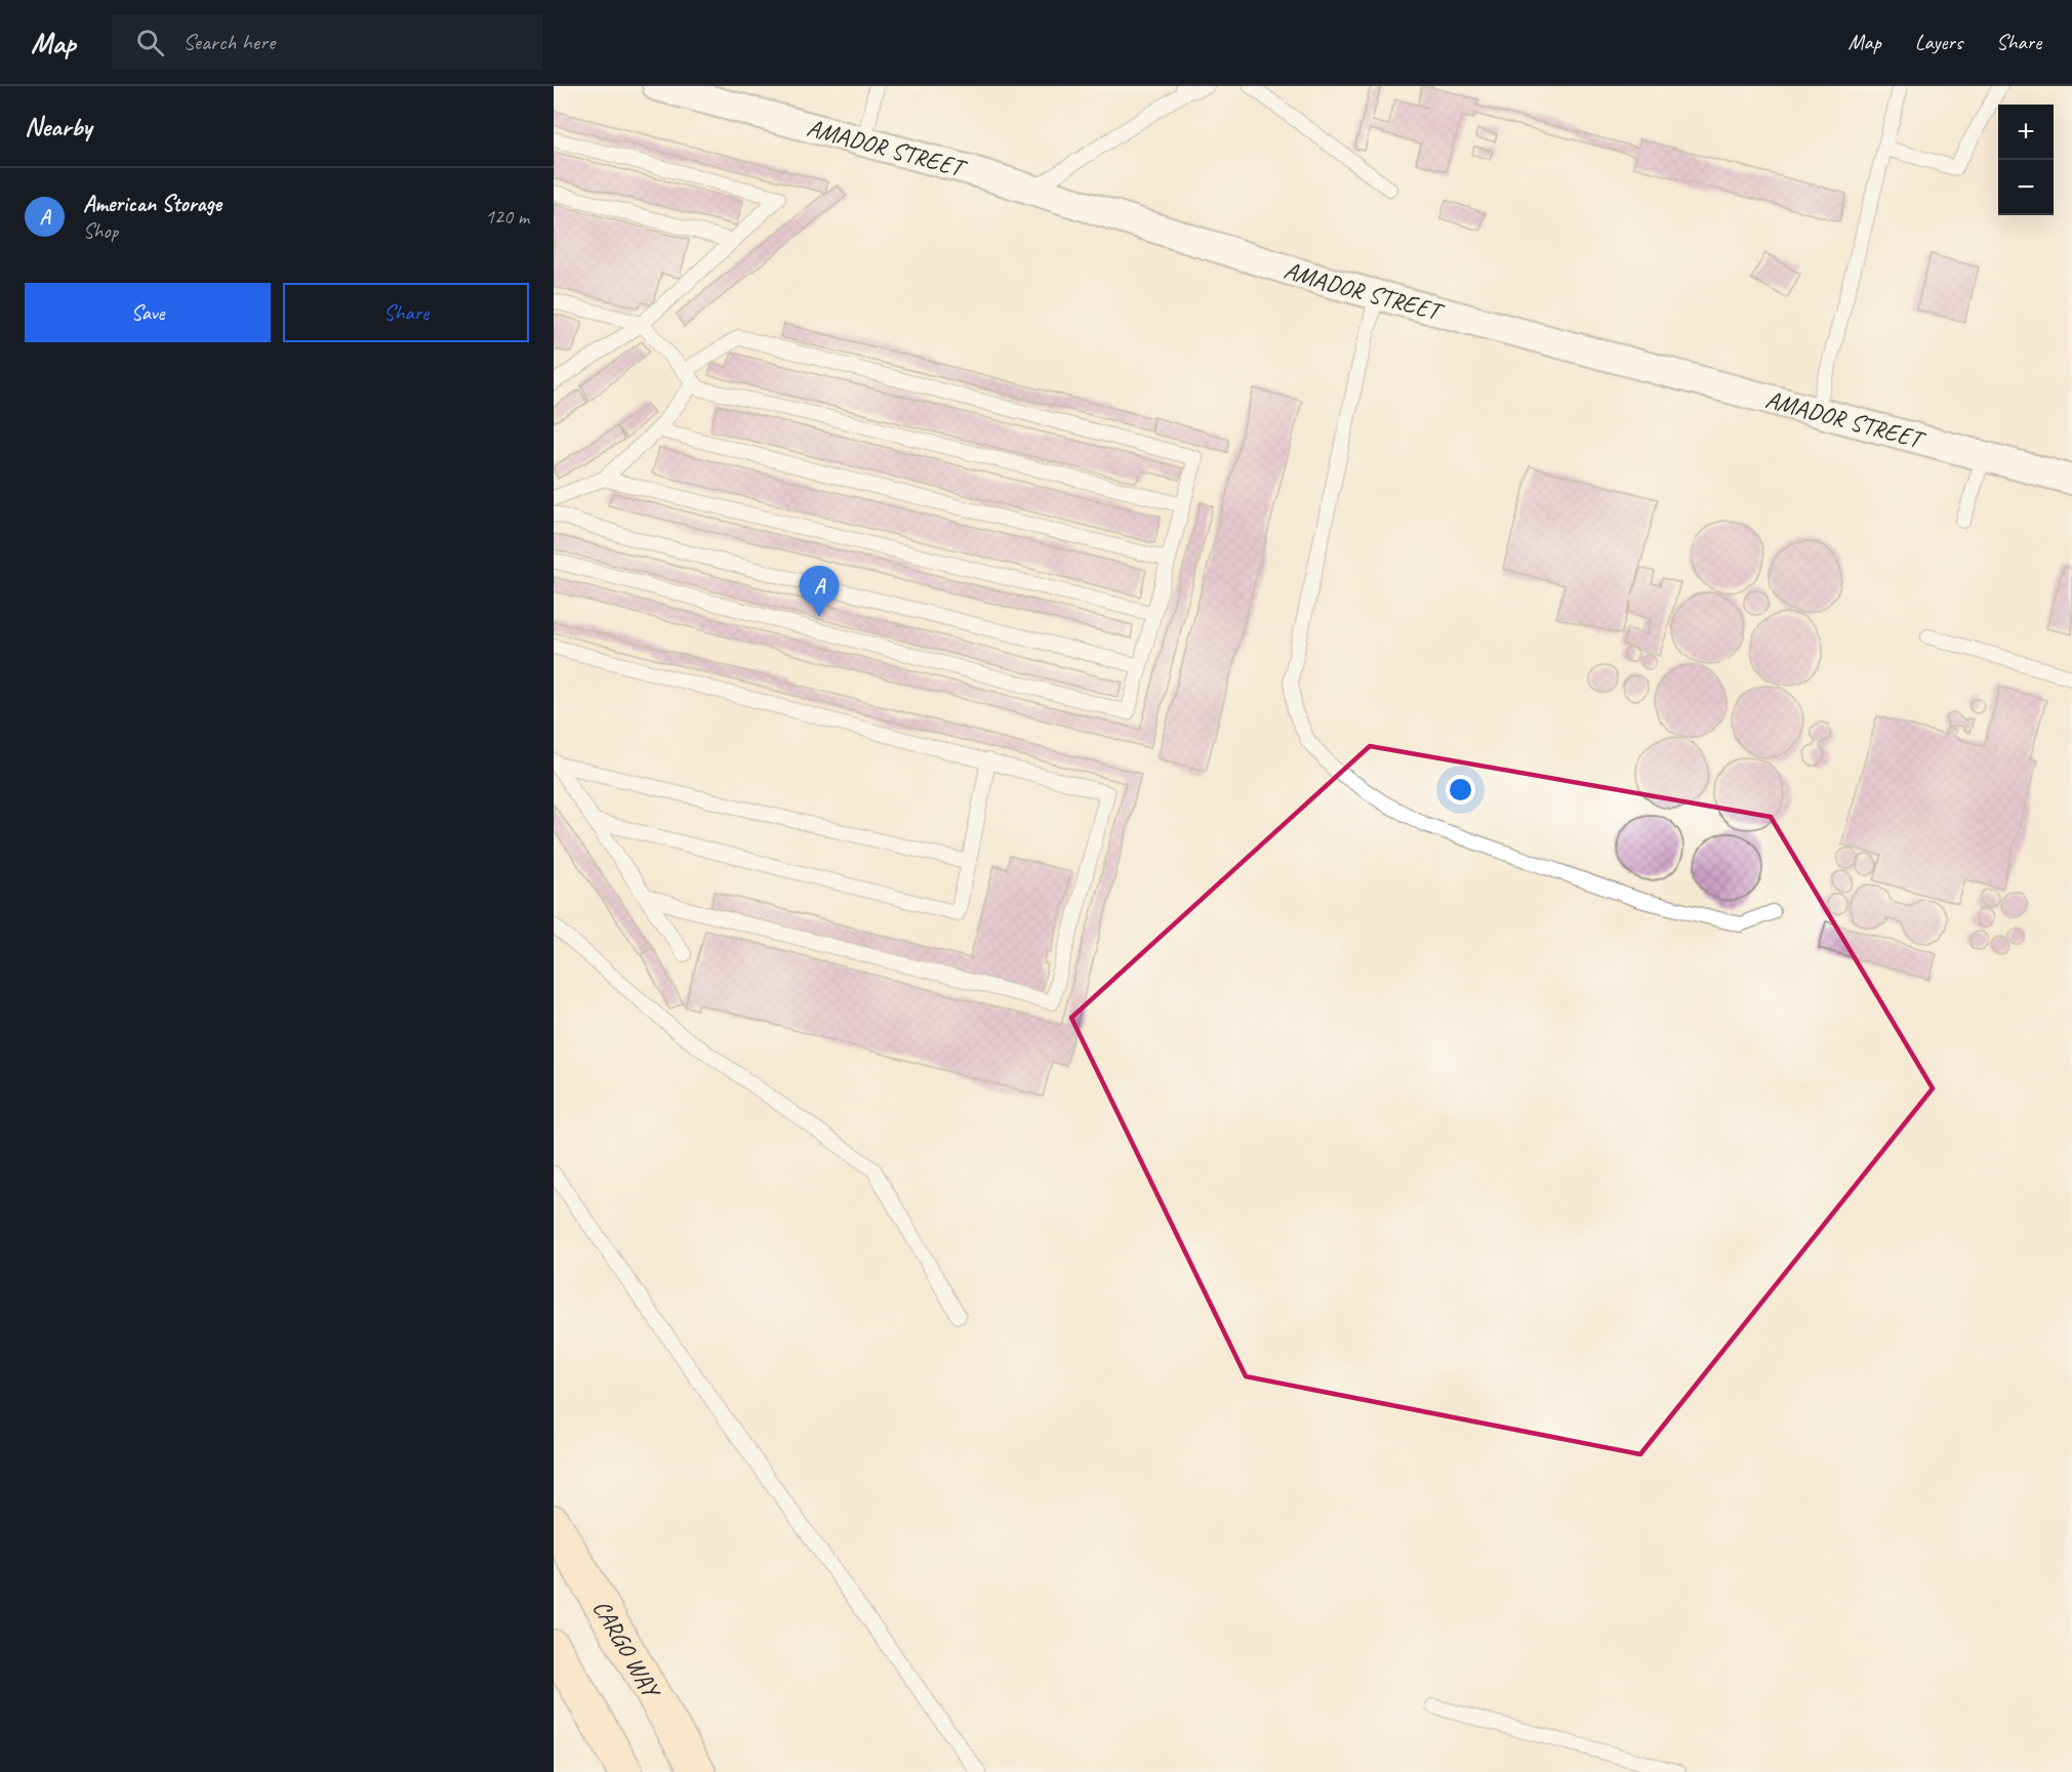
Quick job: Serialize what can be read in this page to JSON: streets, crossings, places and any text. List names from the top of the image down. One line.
{"streets":{"main road":["CARGO WAY"],"street":["AMADOR STREET"]},"page":{"header":"Map","search":"Search here","nav":["Map","Layers","Share"],"heading":"Nearby","map_buttons":["+","−"],"list":[{"mark":"A","name":"American Storage","note":"Shop","value":"120 m"}],"buttons":["Save","Share"],"pins":"A"}}
